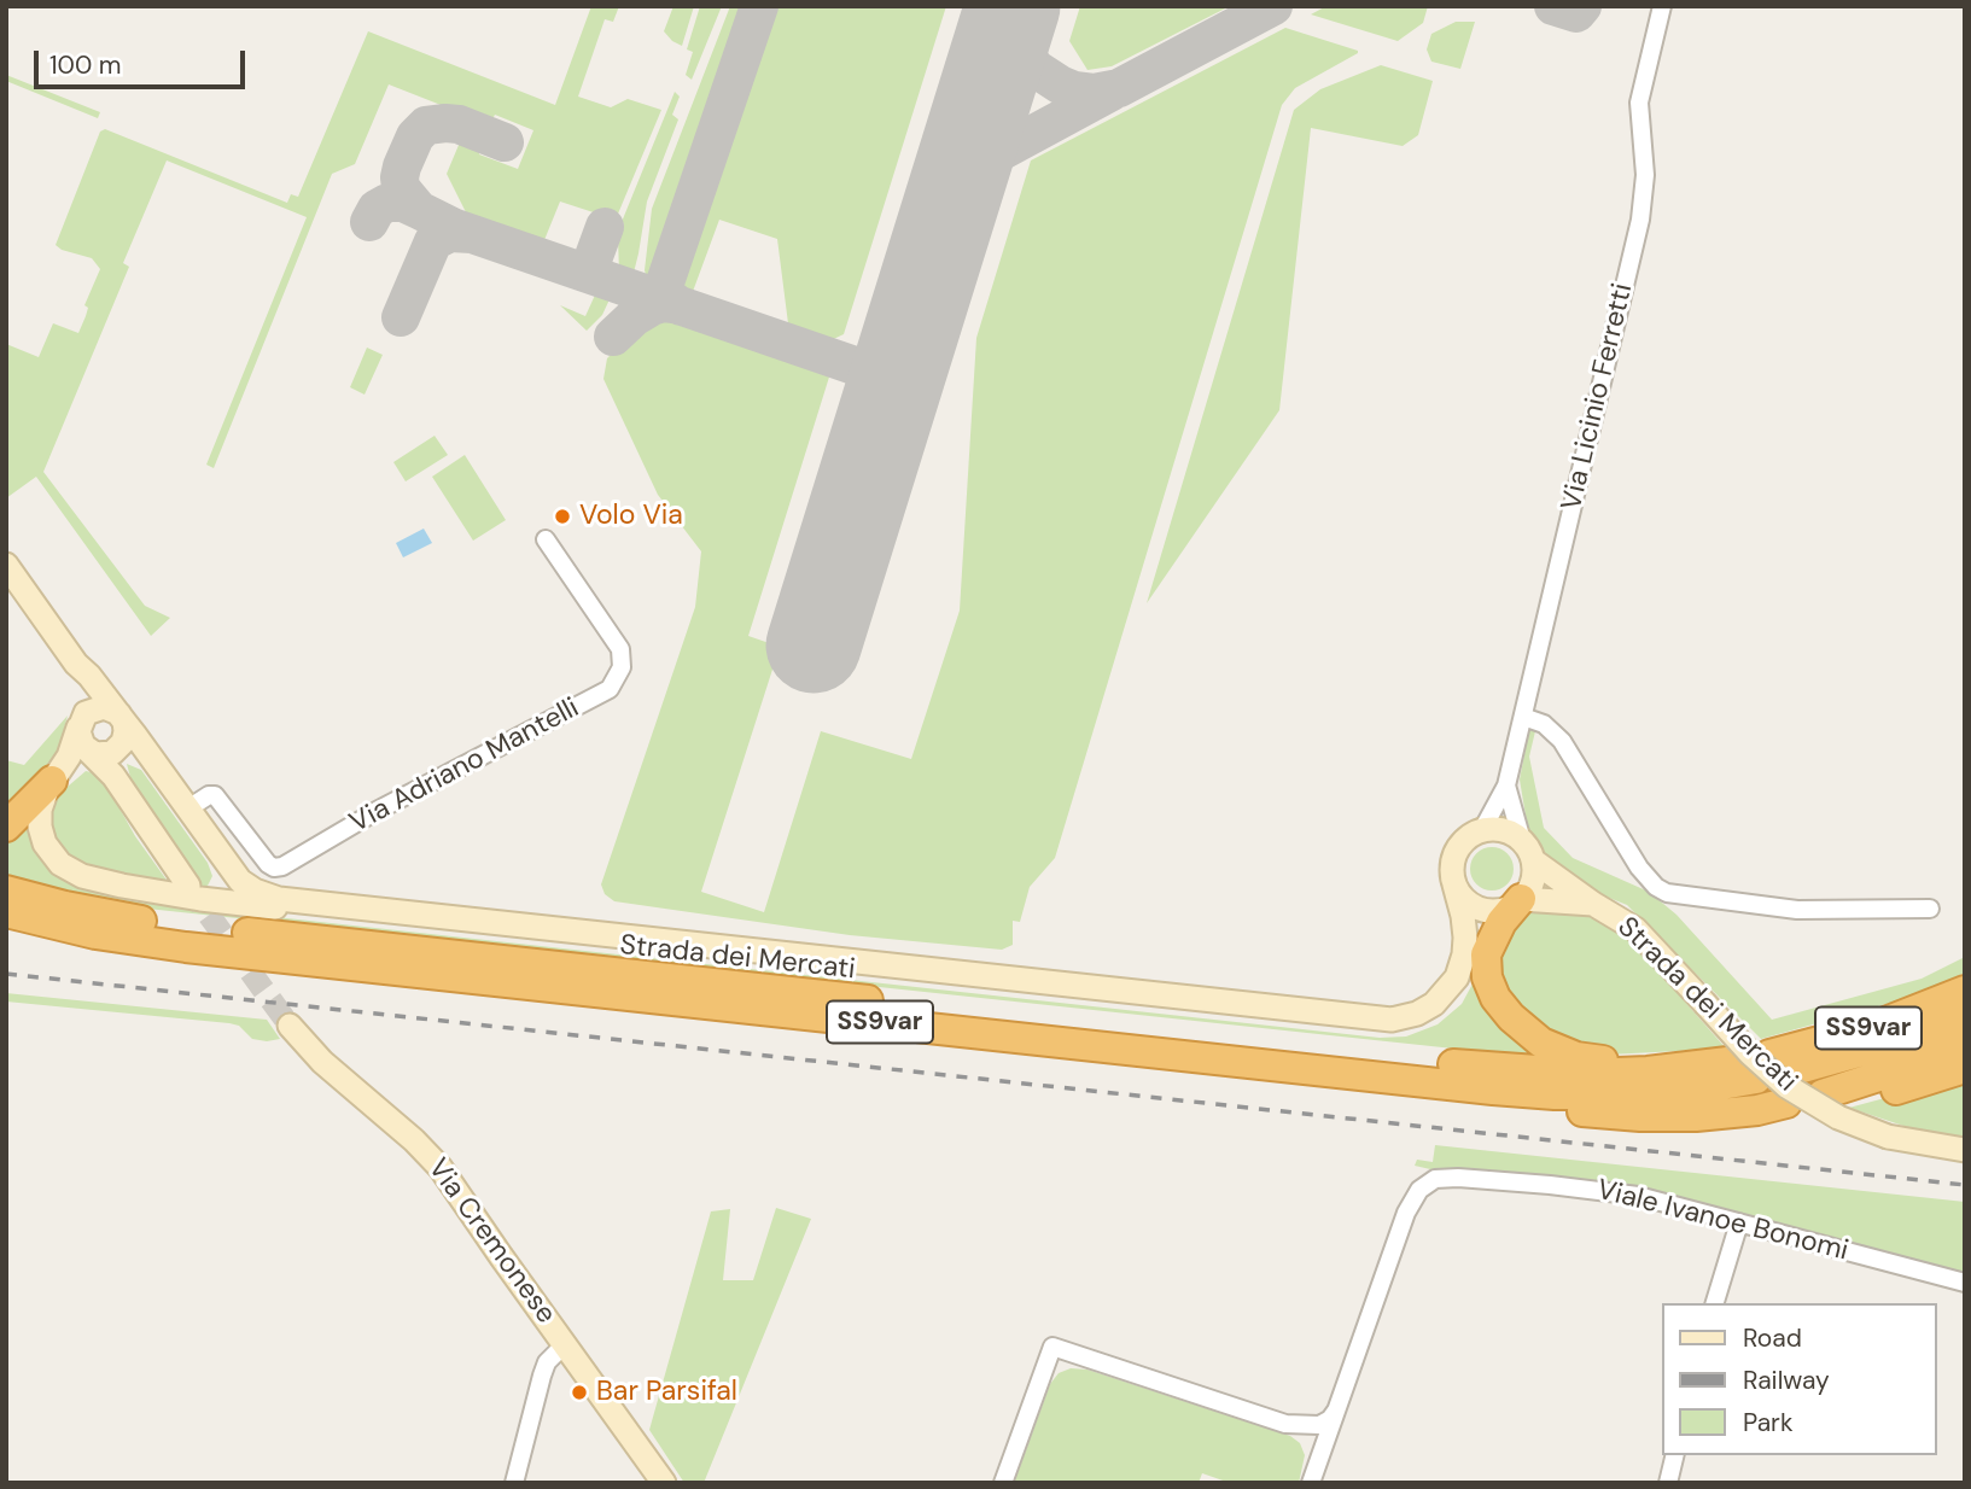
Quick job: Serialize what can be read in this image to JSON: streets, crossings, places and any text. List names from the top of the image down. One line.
{"streets":{"highway":["SS9var"],"street":["Via Licinio Ferretti","Via Adriano Mantelli","Strada dei Mercati","Viale Ivanoe Bonomi","Via Cremonese"]},"crossings":[["Via Adriano Mantelli","Strada dei Mercati"]],"places":["Volo Via","Bar Parsifal"],"legend":["Road","Railway","Park"],"scale_bar":"100 m"}
